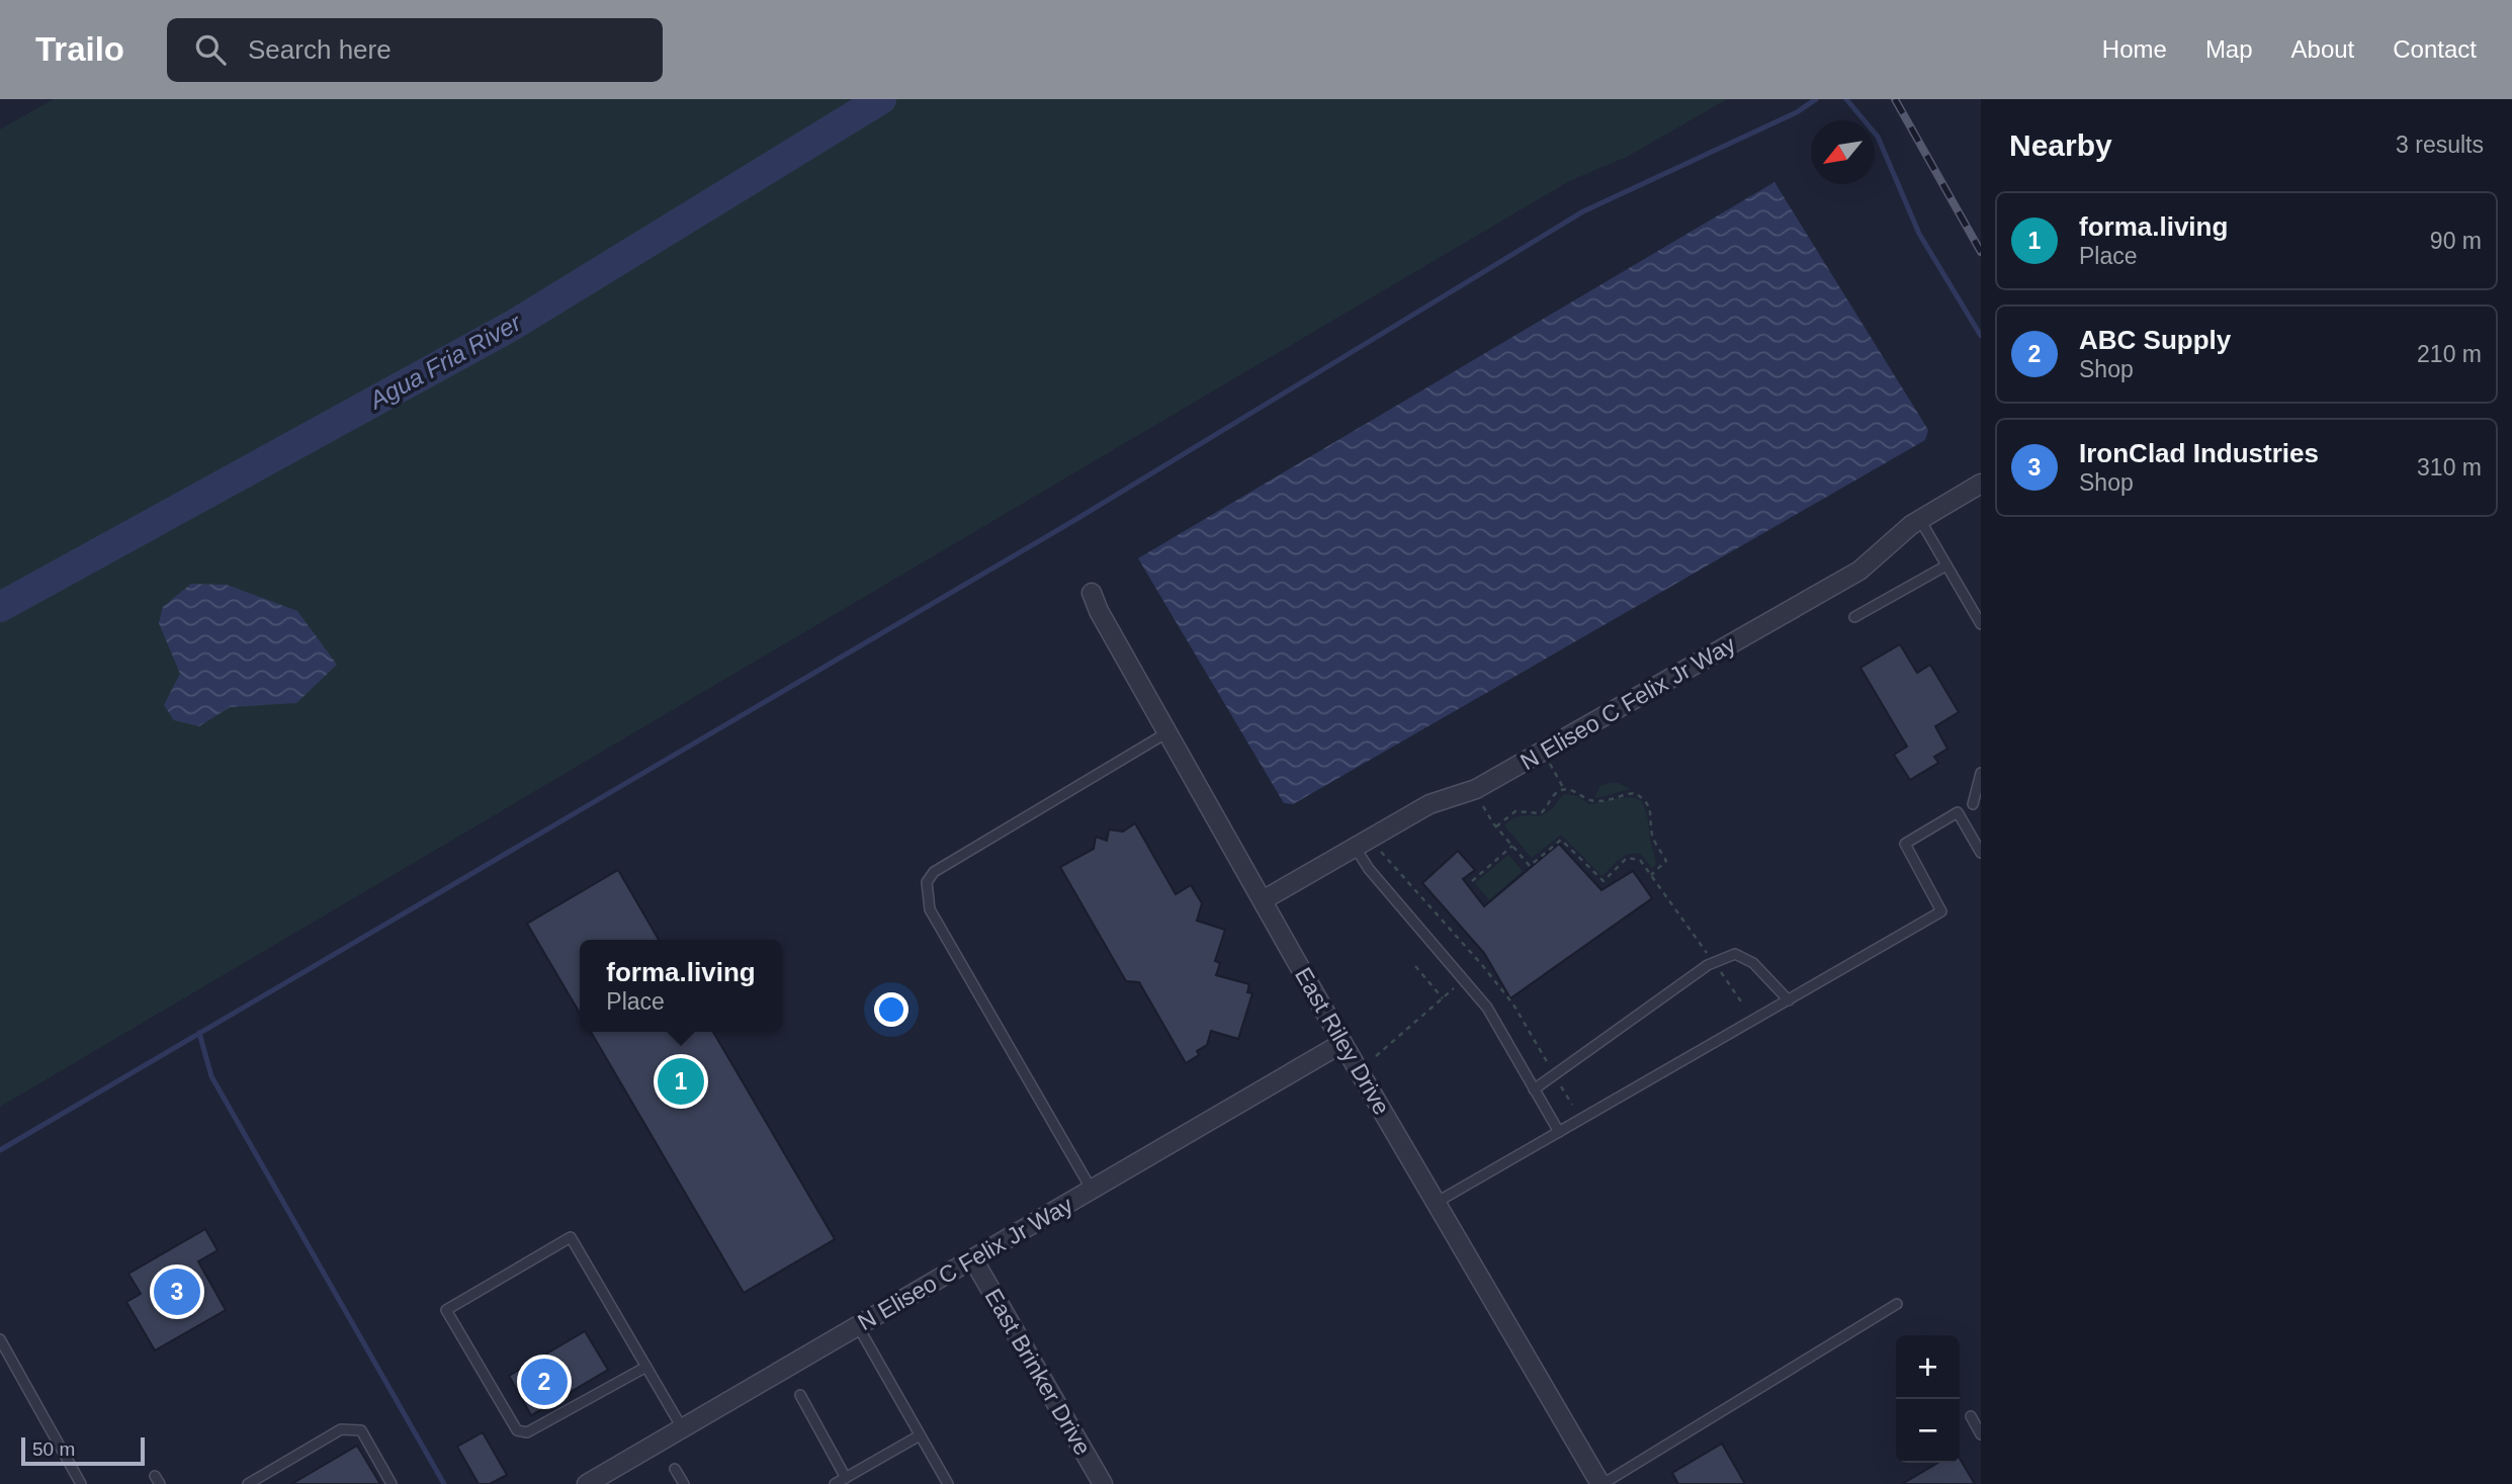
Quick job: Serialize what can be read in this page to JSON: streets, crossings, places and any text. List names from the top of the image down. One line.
{"streets":{"street":["N Eliseo C Felix Jr Way","East Riley Drive","East Brinker Drive"]},"crossings":[["N Eliseo C Felix Jr Way","East Riley Drive"],["N Eliseo C Felix Jr Way","East Brinker Drive"]],"water":["Agua Fria River"],"scale_bar":"50 m","north":"bottom left","page":{"header":"Trailo","search":"Search here","nav":["Home","Map","About","Contact"],"heading":["Nearby","3 results"],"list":[{"mark":"1","name":"forma.living","note":"Place","value":"90 m"},{"mark":"2","name":"ABC Supply","note":"Shop","value":"210 m"},{"mark":"3","name":"IronClad Industries","note":"Shop","value":"310 m"}],"popup":["forma.living","Place"],"pins":["1","3","2"],"map_buttons":["+","−"],"scale":"50 m"}}
